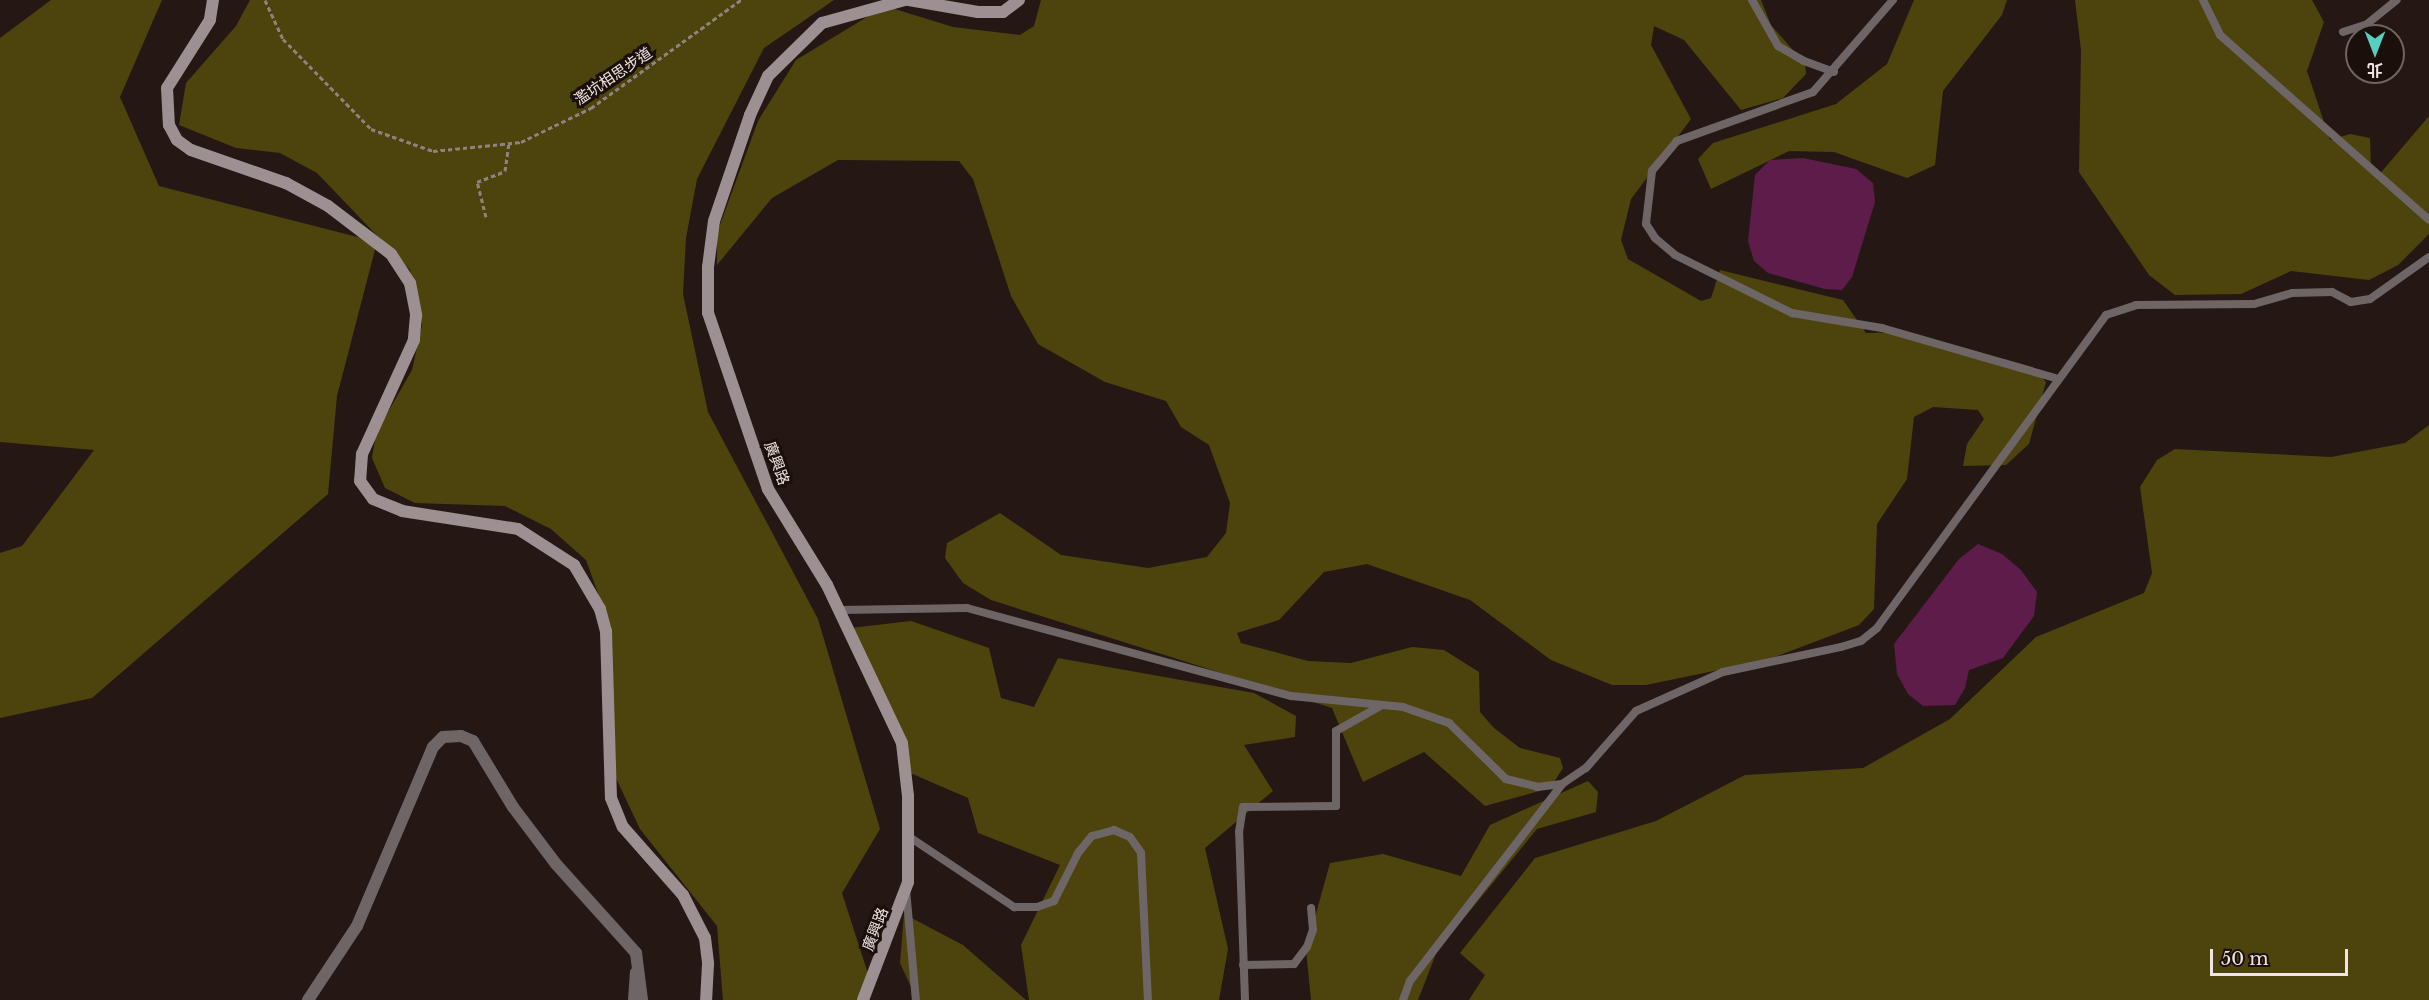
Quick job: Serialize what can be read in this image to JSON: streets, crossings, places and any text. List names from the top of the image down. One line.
{"streets":{"street":["廣興路"],"path":["濫坑相思步道"]},"scale_bar":"50 m","north":"bottom"}
